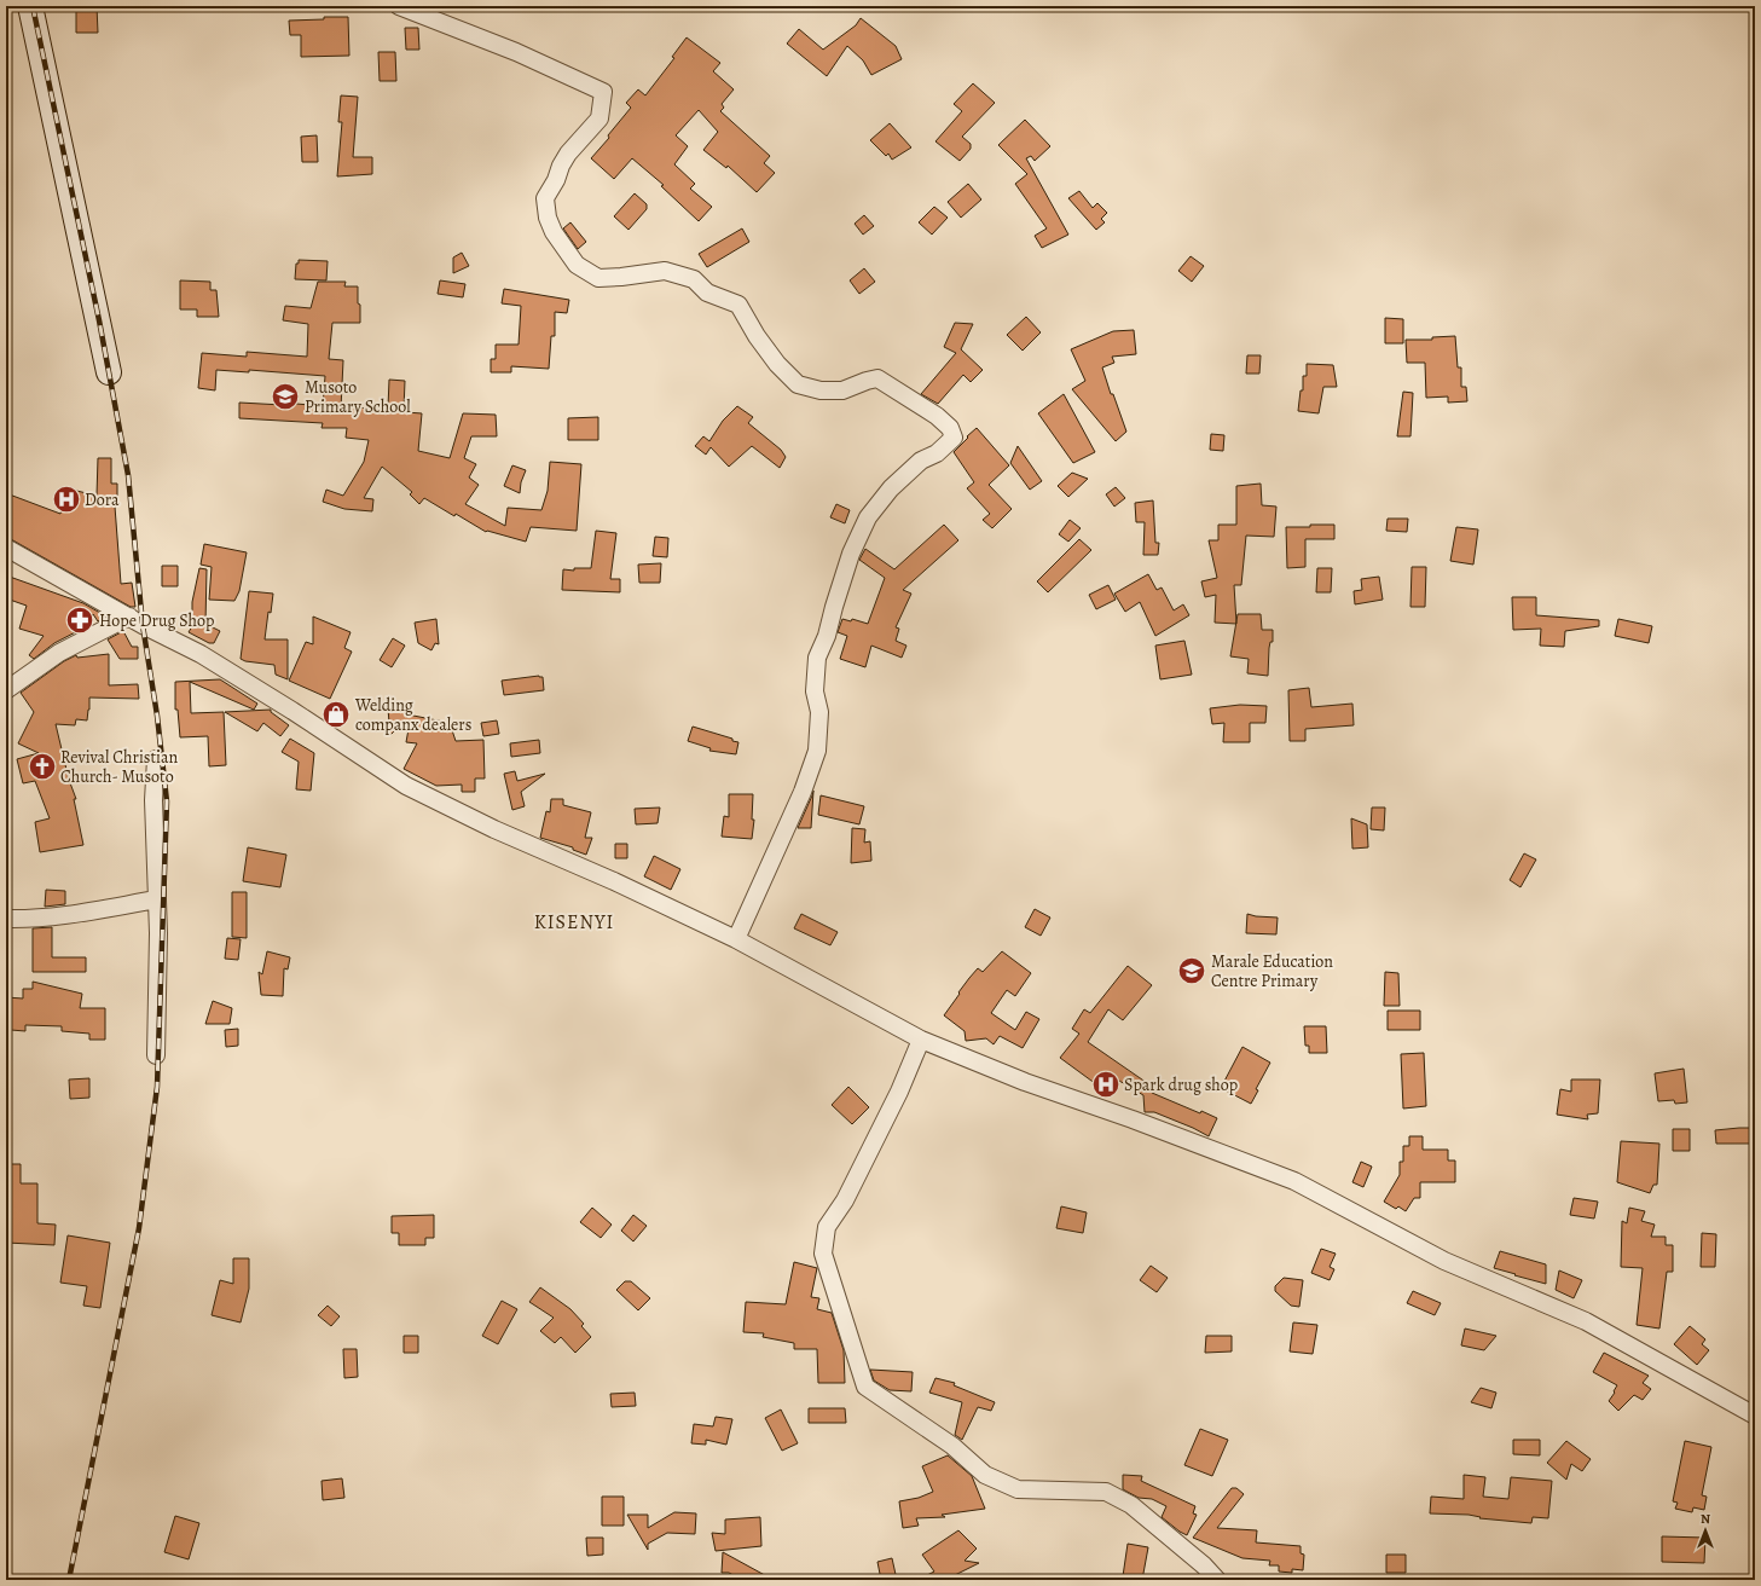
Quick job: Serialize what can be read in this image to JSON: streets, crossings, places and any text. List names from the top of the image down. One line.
{"districts":["KISENYI"],"places":{"school or university":["Musoto Primary School","Marale Education Centre Primary"],"hospital":["Dora","Spark drug shop"],"pharmacy":["Hope Drug Shop"],"shop":["Welding companx dealers"],"church":["Revival Christian Church- Musoto"]},"north":"top"}
